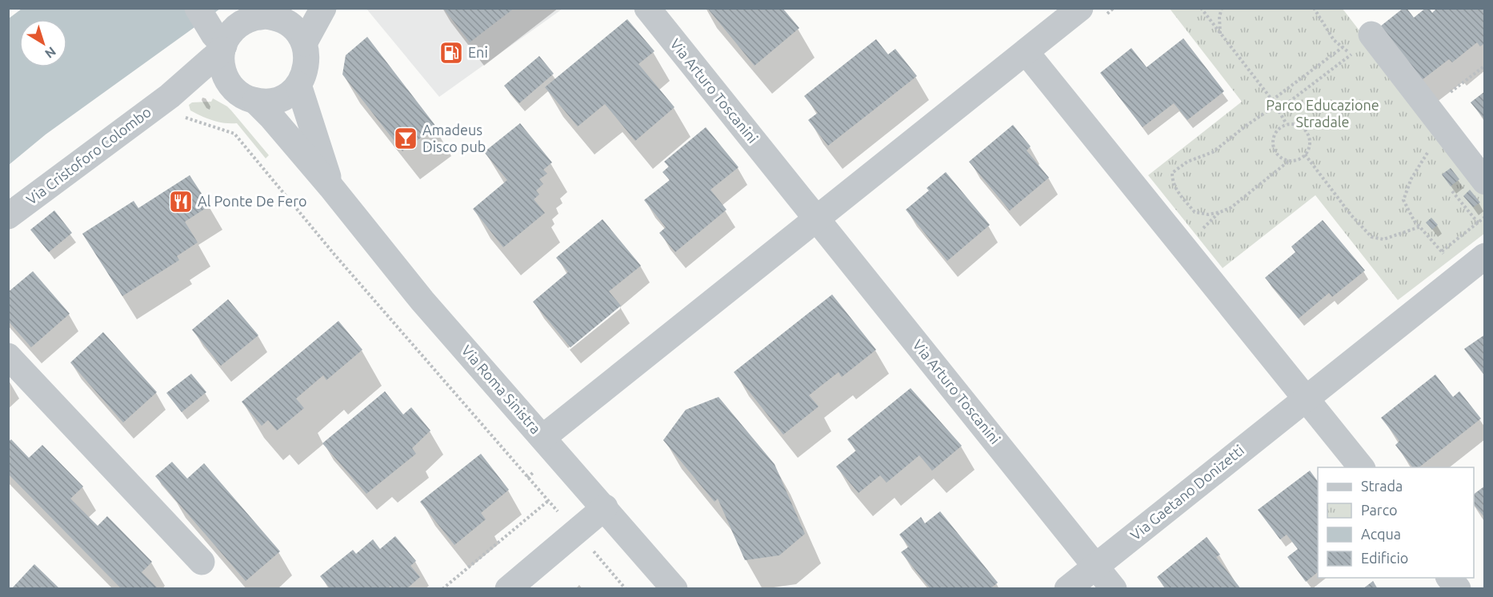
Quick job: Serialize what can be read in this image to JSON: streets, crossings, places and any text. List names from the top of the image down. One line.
{"streets":{"street":["Via Arturo Toscanini","Via Cristoforo Colombo","Via Roma Sinistra","Via Gaetano Donizetti"]},"crossings":[["Via Arturo Toscanini","Via Gaetano Donizetti"],["Via Cristoforo Colombo","Via Roma Sinistra"]],"parks":["Parco Educazione Stradale"],"places":{"fuel station":["Eni"],"bar":["Amadeus Disco pub"],"restaurant":["Al Ponte De Fero"]},"legend":["Strada","Parco","Acqua","Edificio"],"north":"bottom right"}
